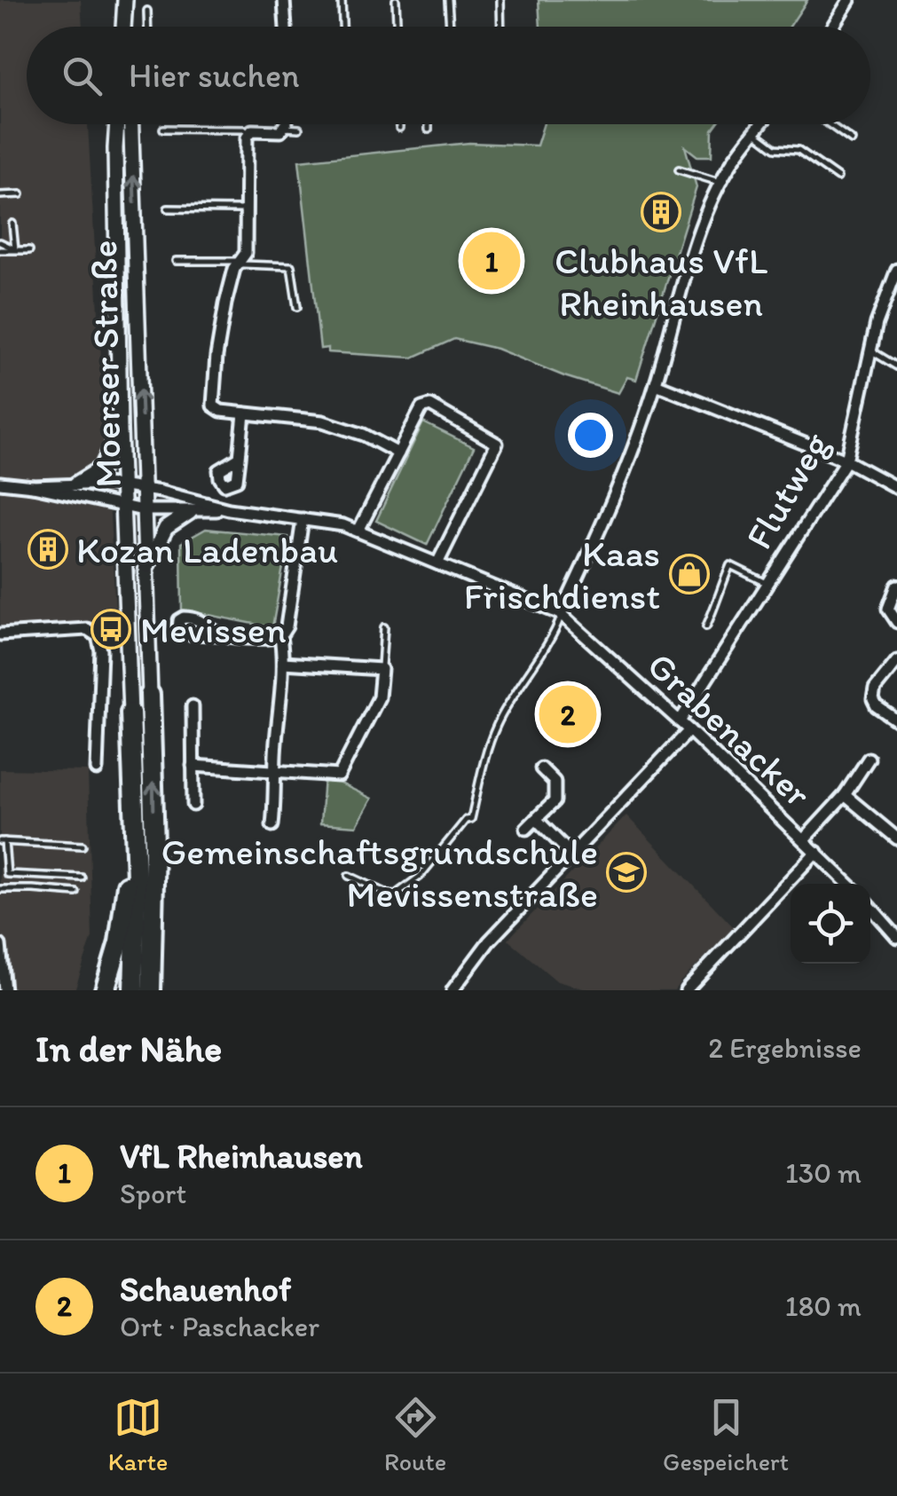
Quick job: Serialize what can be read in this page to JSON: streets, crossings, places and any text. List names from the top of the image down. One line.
{"streets":{"highway":["Moerser Straße"],"street":["Flutweg","Grabenacker"]},"crossings":[["Flutweg","Grabenacker"]],"places":{"building":["Clubhaus VfL Rheinhausen","Kozan Ladenbau"],"shop":["Kaas Frischdienst"],"bus stop":["Mevissen"],"school or university":["Gemeinschaftsgrundschule Mevissenstraße"]},"page":{"search":"Hier suchen","pins":["1","2"],"heading":["In der Nähe","2 Ergebnisse"],"list":[{"mark":"1","name":"VfL Rheinhausen","note":"Sport","value":"130 m"},{"mark":"2","name":"Schauenhof","note":"Ort · Paschacker","value":"180 m"}],"nav":["Karte","Route","Gespeichert"]}}
